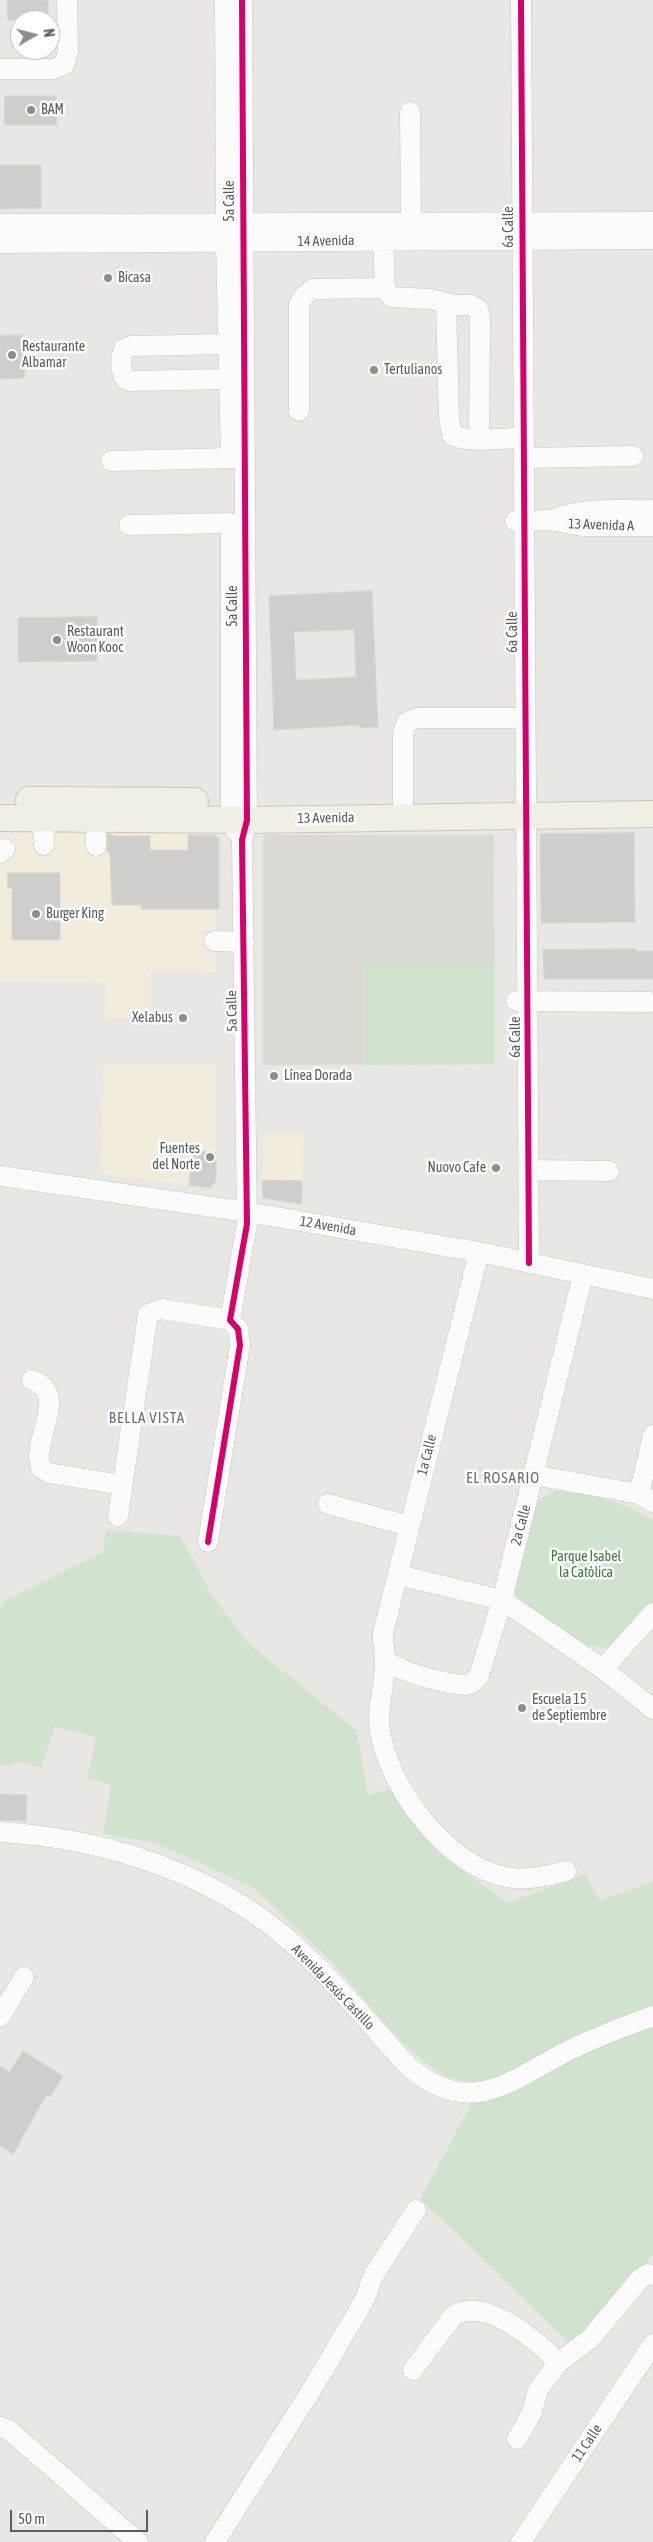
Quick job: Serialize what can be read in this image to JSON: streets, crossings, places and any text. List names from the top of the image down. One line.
{"streets":{"main road":["13 Avenida"],"street":["5a Calle","6a Calle","14 Avenida","13 Avenida A","12 Avenida","1a Calle","2a Calle","Avenida Jesús Castillo","11 Calle"]},"crossings":[["5a Calle","14 Avenida"],["5a Calle","13 Avenida"],["5a Calle","12 Avenida"],["6a Calle","14 Avenida"],["6a Calle","13 Avenida A"],["6a Calle","13 Avenida"],["6a Calle","12 Avenida"],["12 Avenida","1a Calle"],["12 Avenida","2a Calle"],["1a Calle","2a Calle"]],"districts":["BELLA VISTA","EL ROSARIO"],"parks":["Parque Isabel la Católica"],"places":["BAM","Bicasa","Restaurante Albamar","Tertulianos","Restaurant Woon Kooc","Burger King","Xelabus","Línea Dorada","Fuentes del Norte","Nuovo Cafe","Escuela 15 de Septiembre"],"scale_bar":"50 m","north":"right"}
